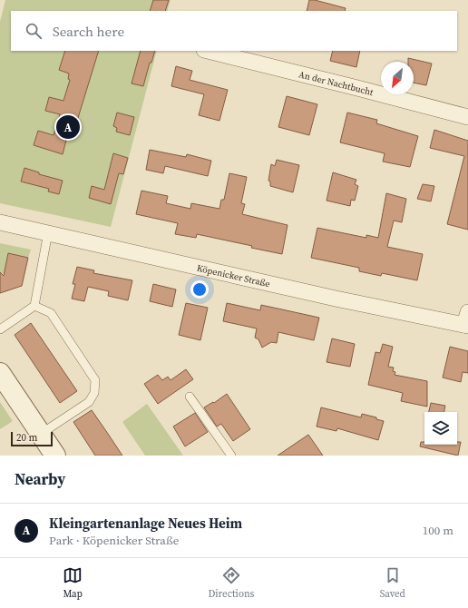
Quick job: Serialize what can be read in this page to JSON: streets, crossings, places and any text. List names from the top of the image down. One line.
{"streets":{"street":["An der Nachtbucht","Köpenicker Straße"]},"scale_bar":"20 m","north":"bottom left","page":{"search":"Search here","pins":"A","scale":"20 m","heading":"Nearby","list":[{"mark":"A","name":"Kleingartenanlage Neues Heim","note":"Park · Köpenicker Straße","value":"100 m"}],"nav":["Map","Directions","Saved"]}}
